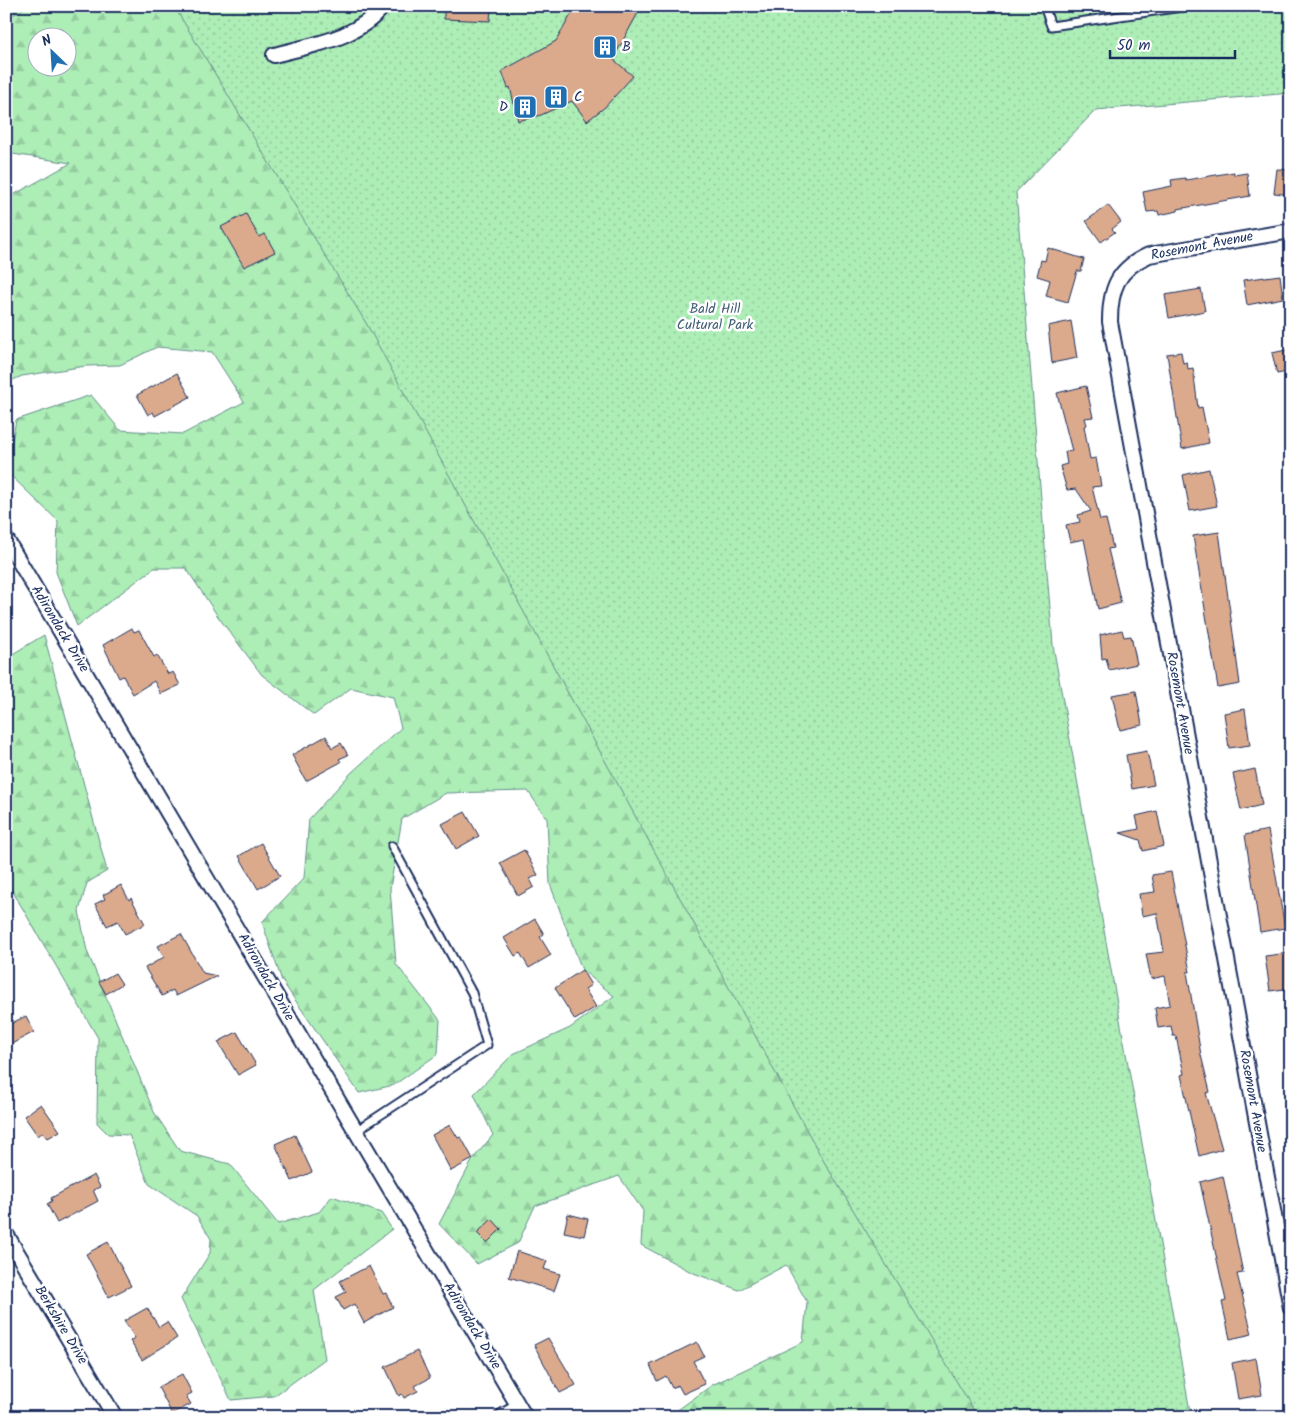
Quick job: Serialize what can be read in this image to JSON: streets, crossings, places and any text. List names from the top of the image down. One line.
{"streets":{"street":["Rosemont Avenue","Adirondack Drive","Berkshire Drive"]},"parks":["Bald Hill Cultural Park"],"places":{"building":["B","C","D"]},"scale_bar":"50 m","north":"top left"}
